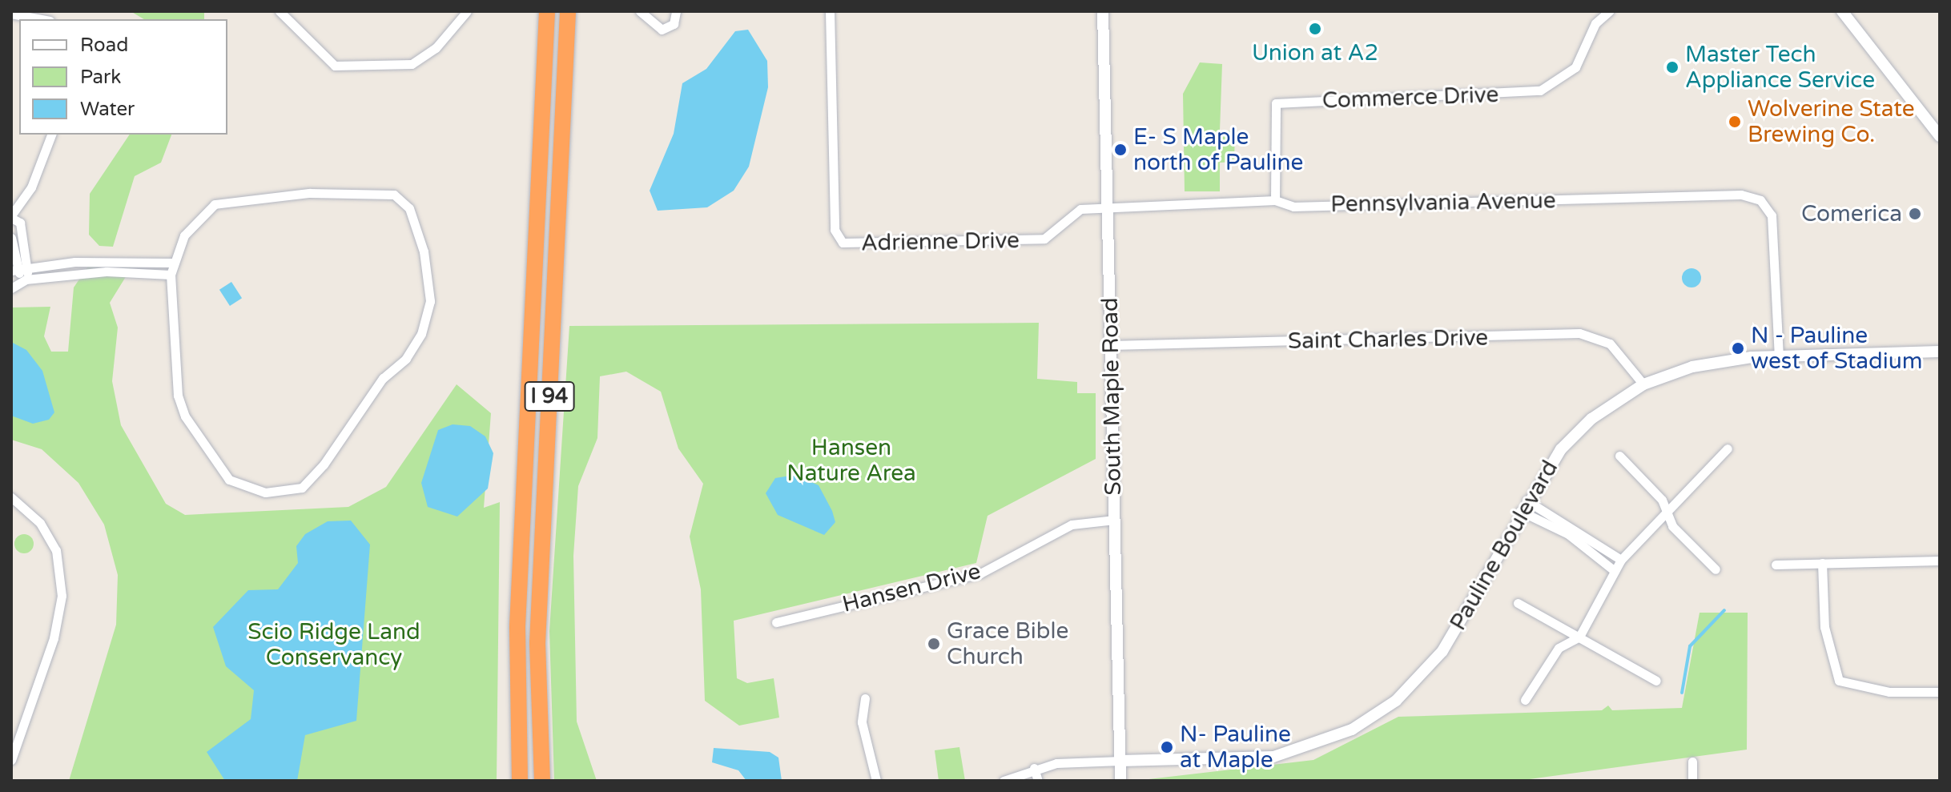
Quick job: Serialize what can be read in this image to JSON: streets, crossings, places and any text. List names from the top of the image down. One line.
{"streets":{"highway":["I 94"],"street":["Commerce Drive","Pennsylvania Avenue","Adrienne Drive","Saint Charles Drive","South Maple Road","Pauline Boulevard","Hansen Drive"]},"crossings":[["Commerce Drive","Pennsylvania Avenue"],["Pennsylvania Avenue","Adrienne Drive"],["Pennsylvania Avenue","South Maple Road"],["Pennsylvania Avenue","Pauline Boulevard"],["Adrienne Drive","South Maple Road"],["Saint Charles Drive","South Maple Road"],["Saint Charles Drive","Pauline Boulevard"],["South Maple Road","Pauline Boulevard"],["South Maple Road","Hansen Drive"]],"parks":["Hansen Nature Area","Scio Ridge Land Conservancy"],"places":["Union at A2","Master Tech Appliance Service","Wolverine State Brewing Co.","E- S Maple north of Pauline","Comerica","N - Pauline west of Stadium","Grace Bible Church","N- Pauline at Maple"],"legend":["Road","Park","Water"]}
